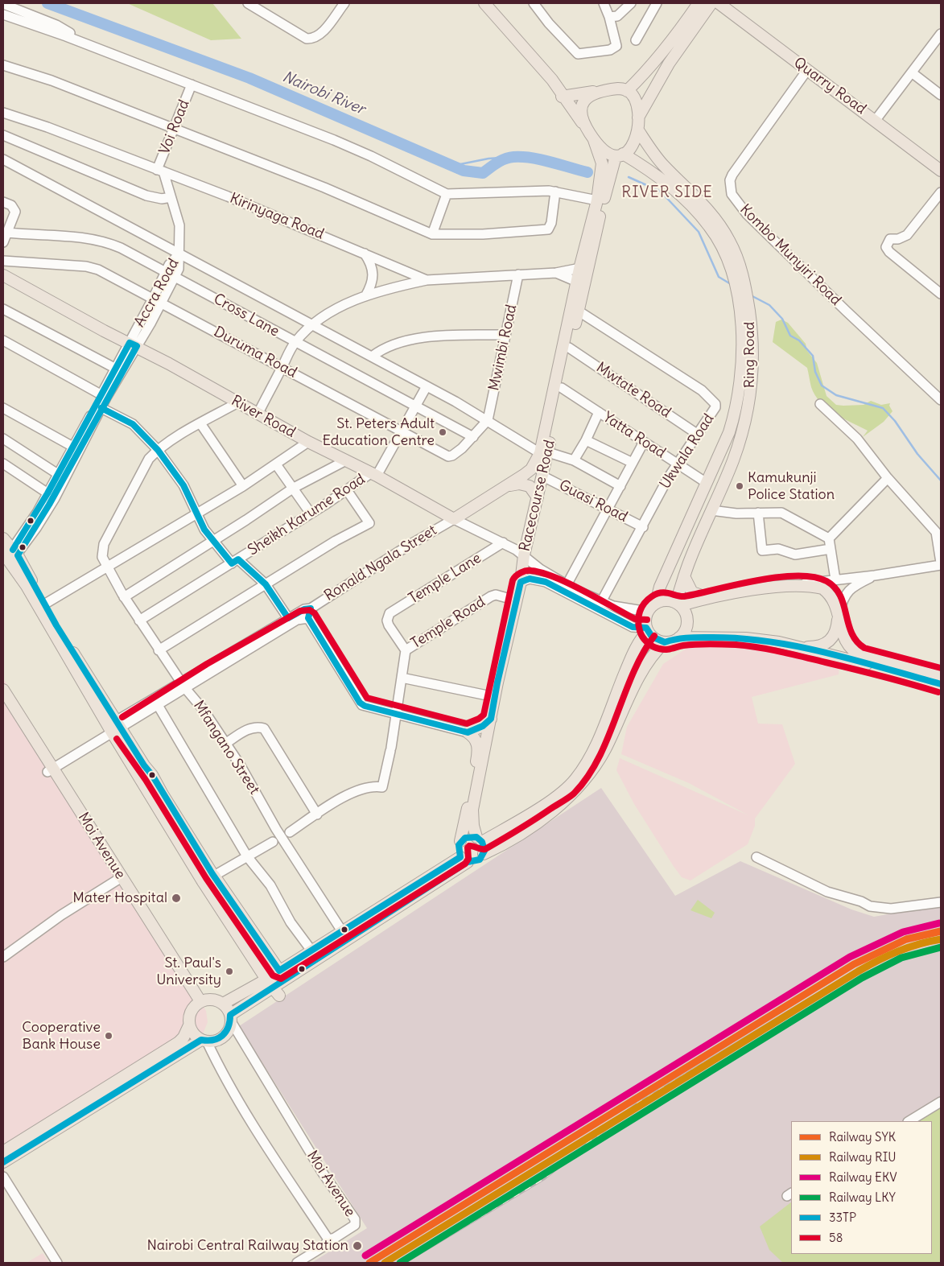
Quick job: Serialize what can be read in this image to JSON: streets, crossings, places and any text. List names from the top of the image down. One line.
{"streets":{"main road":["Quarry Road","Ring Road","River Road","Racecourse Road","Ronald Ngala Street","Moi Avenue"],"street":["Voi Road","Kirinyaga Road","Kombo Munyiri Road","Accra Road","Cross Lane","Mwimbi Road","Duruma Road","Mwtate Road","Yatta Road","Ukwala Road","Guasi Road","Sheikh Karume Road","Temple Lane","Temple Road","Mfangano Street"]},"crossings":[["Quarry Road","Kombo Munyiri Road"],["Voi Road","Kirinyaga Road"],["Voi Road","Accra Road"],["Kirinyaga Road","Mwimbi Road"],["Kirinyaga Road","Racecourse Road"],["Accra Road","Cross Lane"],["Accra Road","Duruma Road"],["Accra Road","River Road"],["Cross Lane","Duruma Road"],["Cross Lane","Sheikh Karume Road"],["Mwimbi Road","Duruma Road"],["Duruma Road","Sheikh Karume Road"],["Ring Road","River Road"],["Ring Road","Yatta Road"],["Ring Road","Racecourse Road"],["Mwtate Road","Ukwala Road"],["Mwtate Road","Racecourse Road"],["River Road","Ukwala Road"],["River Road","Racecourse Road"],["River Road","Sheikh Karume Road"],["River Road","Ronald Ngala Street"],["River Road","Temple Lane"],["River Road","Mfangano Street"],["Yatta Road","Ukwala Road"],["Yatta Road","Racecourse Road"],["Ukwala Road","Racecourse Road"],["Ukwala Road","Guasi Road"],["Racecourse Road","Guasi Road"],["Racecourse Road","Ronald Ngala Street"],["Racecourse Road","Temple Road"],["Sheikh Karume Road","Mfangano Street"],["Ronald Ngala Street","Mfangano Street"],["Ronald Ngala Street","Moi Avenue"],["Temple Lane","Temple Road"]],"districts":["RIVER SIDE"],"water":["Nairobi River"],"places":["St. Peters Adult Education Centre","Kamukunji Police Station","Mater Hospital","St. Paul's University","Cooperative Bank House","Nairobi Central Railway Station"],"lines":["transit line 33TP","transit line 58","rail line EKV","rail line SYK","rail line RIU","rail line LKY"],"legend":["Railway SYK","Railway RIU","Railway EKV","Railway LKY","33TP","58"]}
